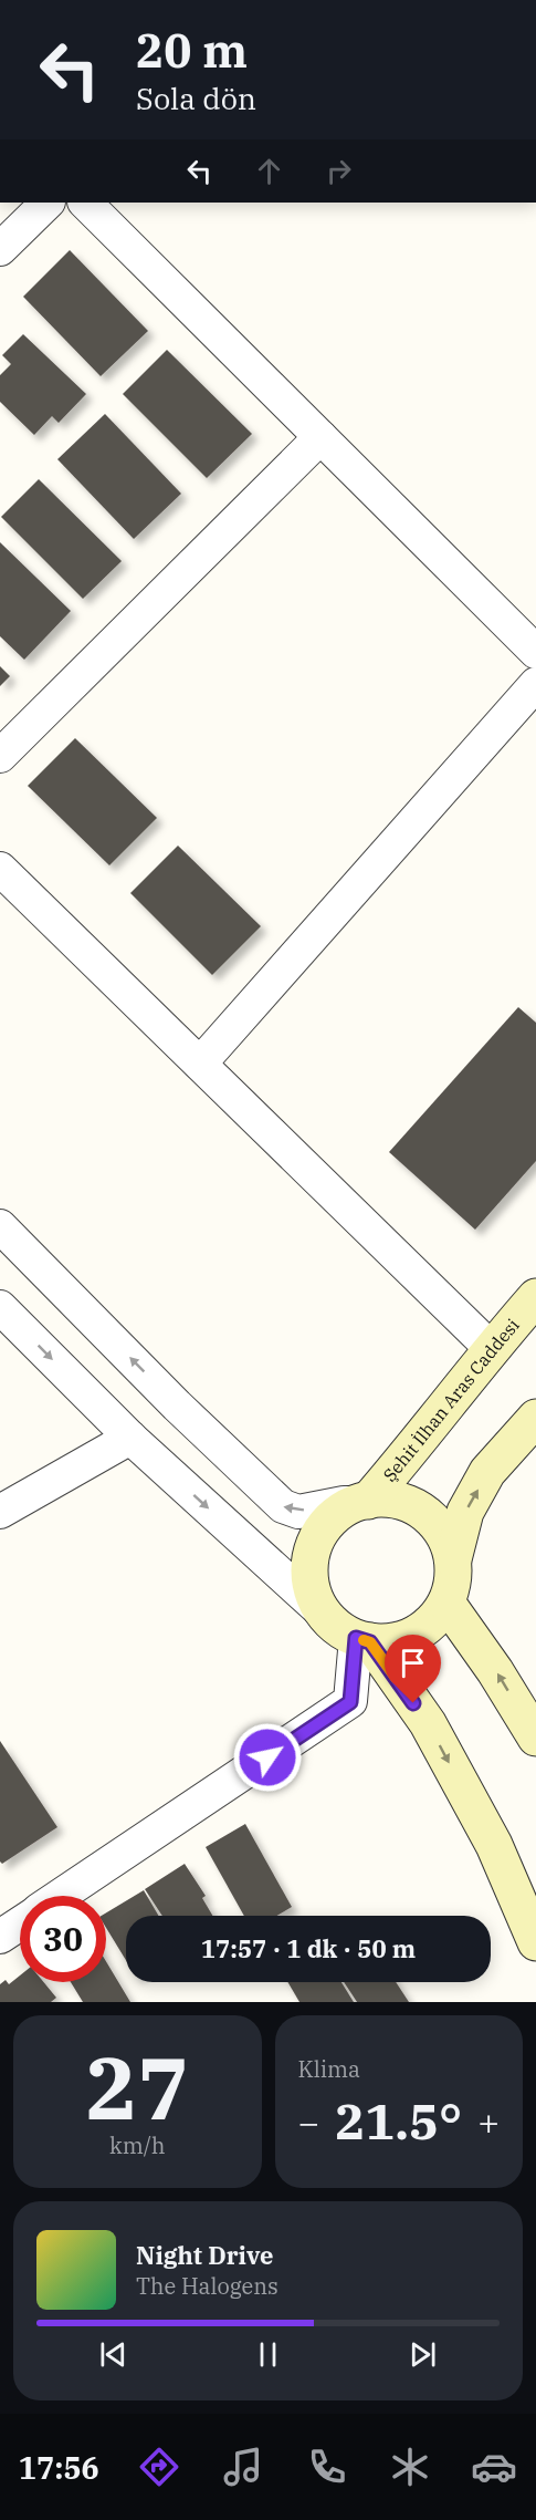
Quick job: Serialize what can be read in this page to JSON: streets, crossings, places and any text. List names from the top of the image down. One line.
{"streets":{"main road":["Şehit İlhan Aras Caddesi"]},"page":{"turn":["20 m","Sola dön"],"limit":"30","trip":"17:57 · 1 dk · 50 m","tile":[["27","km/h"],"Klima"],"heat":["−","21.5°","+"],"song":["Night Drive","The Halogens"],"tabs":"17:56"}}
